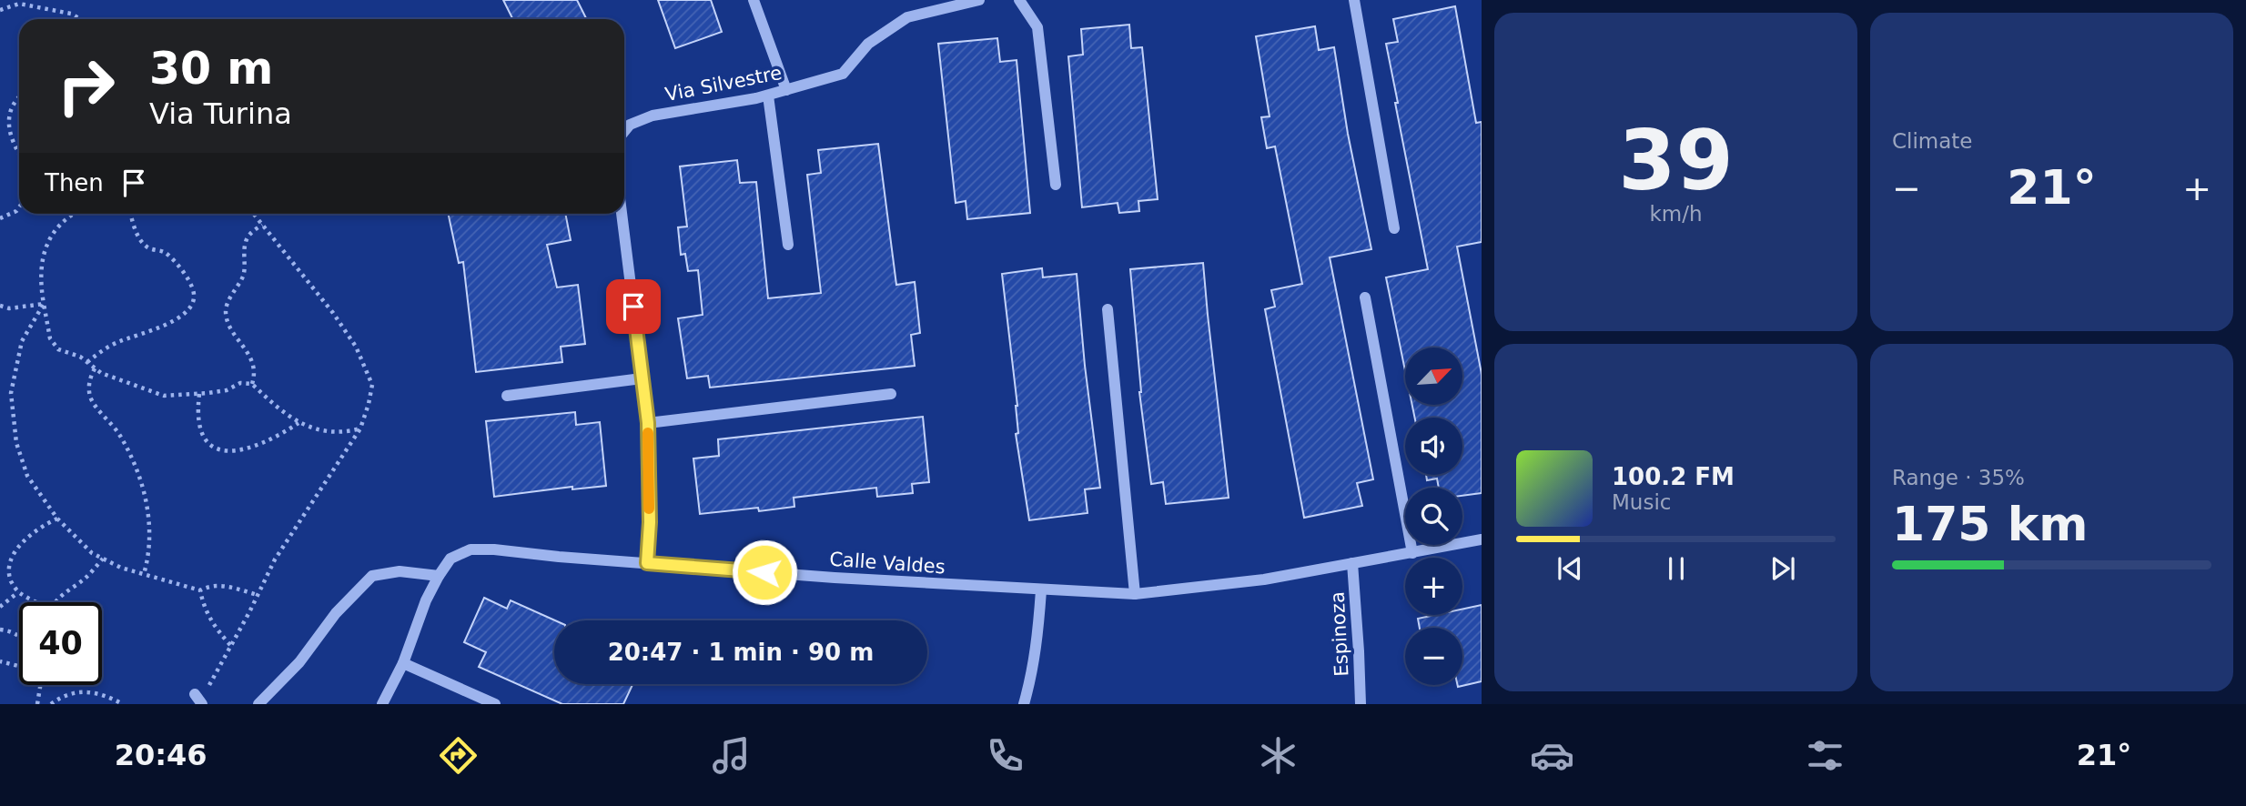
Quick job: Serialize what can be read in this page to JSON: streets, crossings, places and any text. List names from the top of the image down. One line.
{"streets":{"street":["Via Silvestre","Calle Valdes","Espinoza"]},"crossings":[["Calle Valdes","Espinoza"]],"north":"top right","page":{"tile":[["39","km/h"],"Climate",["Range · 35%","175 km"]],"turn":["30 m","Via Turina"],"then":"Then","heat":["−","21°","+"],"map_buttons":["+","−"],"song":["100.2 FM","Music"],"limit":"40","trip":"20:47 · 1 min · 90 m","tabs":["20:46","21°"]}}
